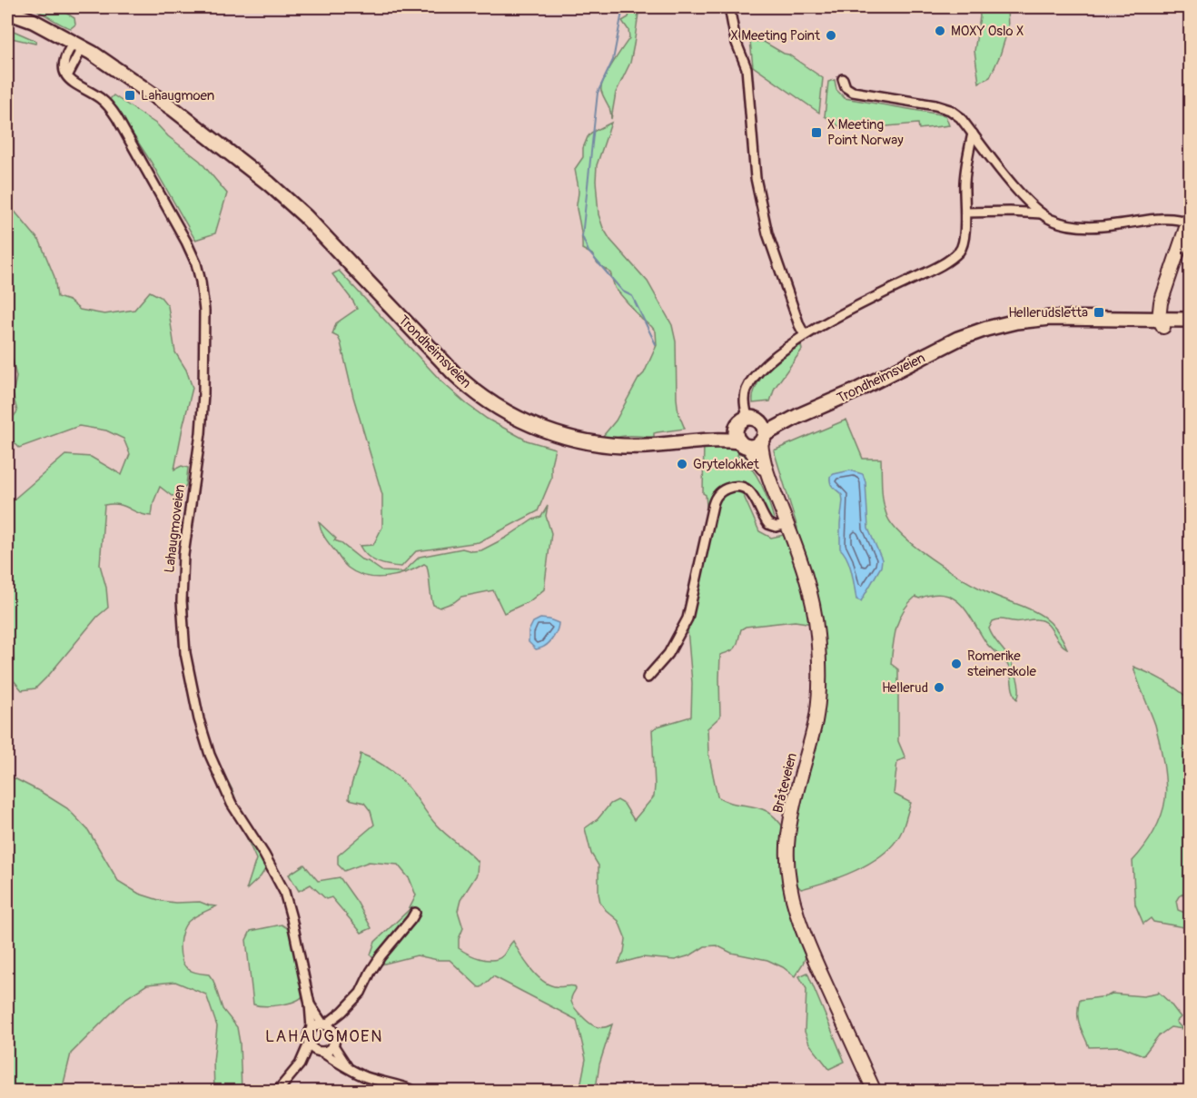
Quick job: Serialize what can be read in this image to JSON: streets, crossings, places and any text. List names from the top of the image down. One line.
{"streets":{"main road":["Trondheimsveien","Bråteveien"],"street":["Lahaugmoveien"]},"crossings":[["Trondheimsveien","Lahaugmoveien"],["Trondheimsveien","Bråteveien"]],"districts":["LAHAUGMOEN"],"places":{"other":["MOXY Oslo X","X Meeting Point","Grytelokket","Romerike steinerskole","Hellerud"],"transit":["Lahaugmoen","X Meeting Point Norway","Hellerudsletta"]}}
